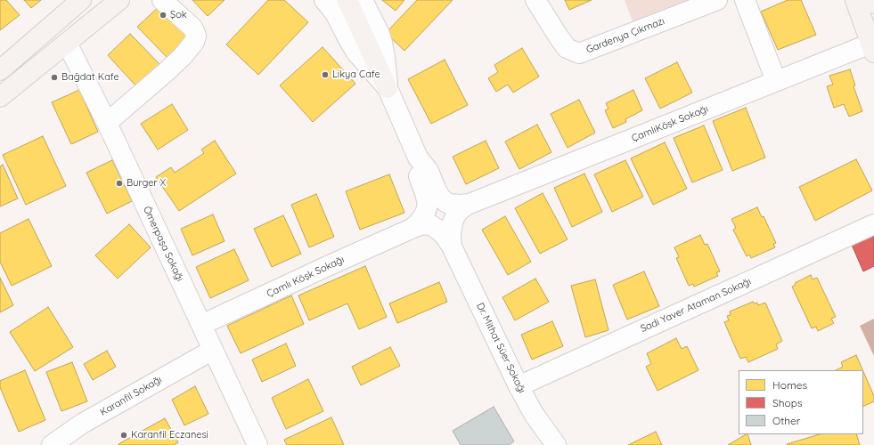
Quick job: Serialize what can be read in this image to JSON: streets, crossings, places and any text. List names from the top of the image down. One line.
{"streets":{"street":["Gardenya Çıkmazı","ÇamlıKöşk Sokağı","Ömerpaşa Sokağı","Çamlı Köşk Sokağı","Sadi Yaver Ataman Sokağı","Dr. Mithat Süer Sokağı","Karanfil Sokağı"]},"crossings":[["ÇamlıKöşk Sokağı","Dr. Mithat Süer Sokağı"],["Ömerpaşa Sokağı","Çamlı Köşk Sokağı"],["Ömerpaşa Sokağı","Karanfil Sokağı"],["Çamlı Köşk Sokağı","Dr. Mithat Süer Sokağı"],["Sadi Yaver Ataman Sokağı","Dr. Mithat Süer Sokağı"]],"places":["Şok","Likya Cafe","Bağdat Kafe","Burger X","Karanfil Eczanesi"],"legend":["Homes","Shops","Other"]}
